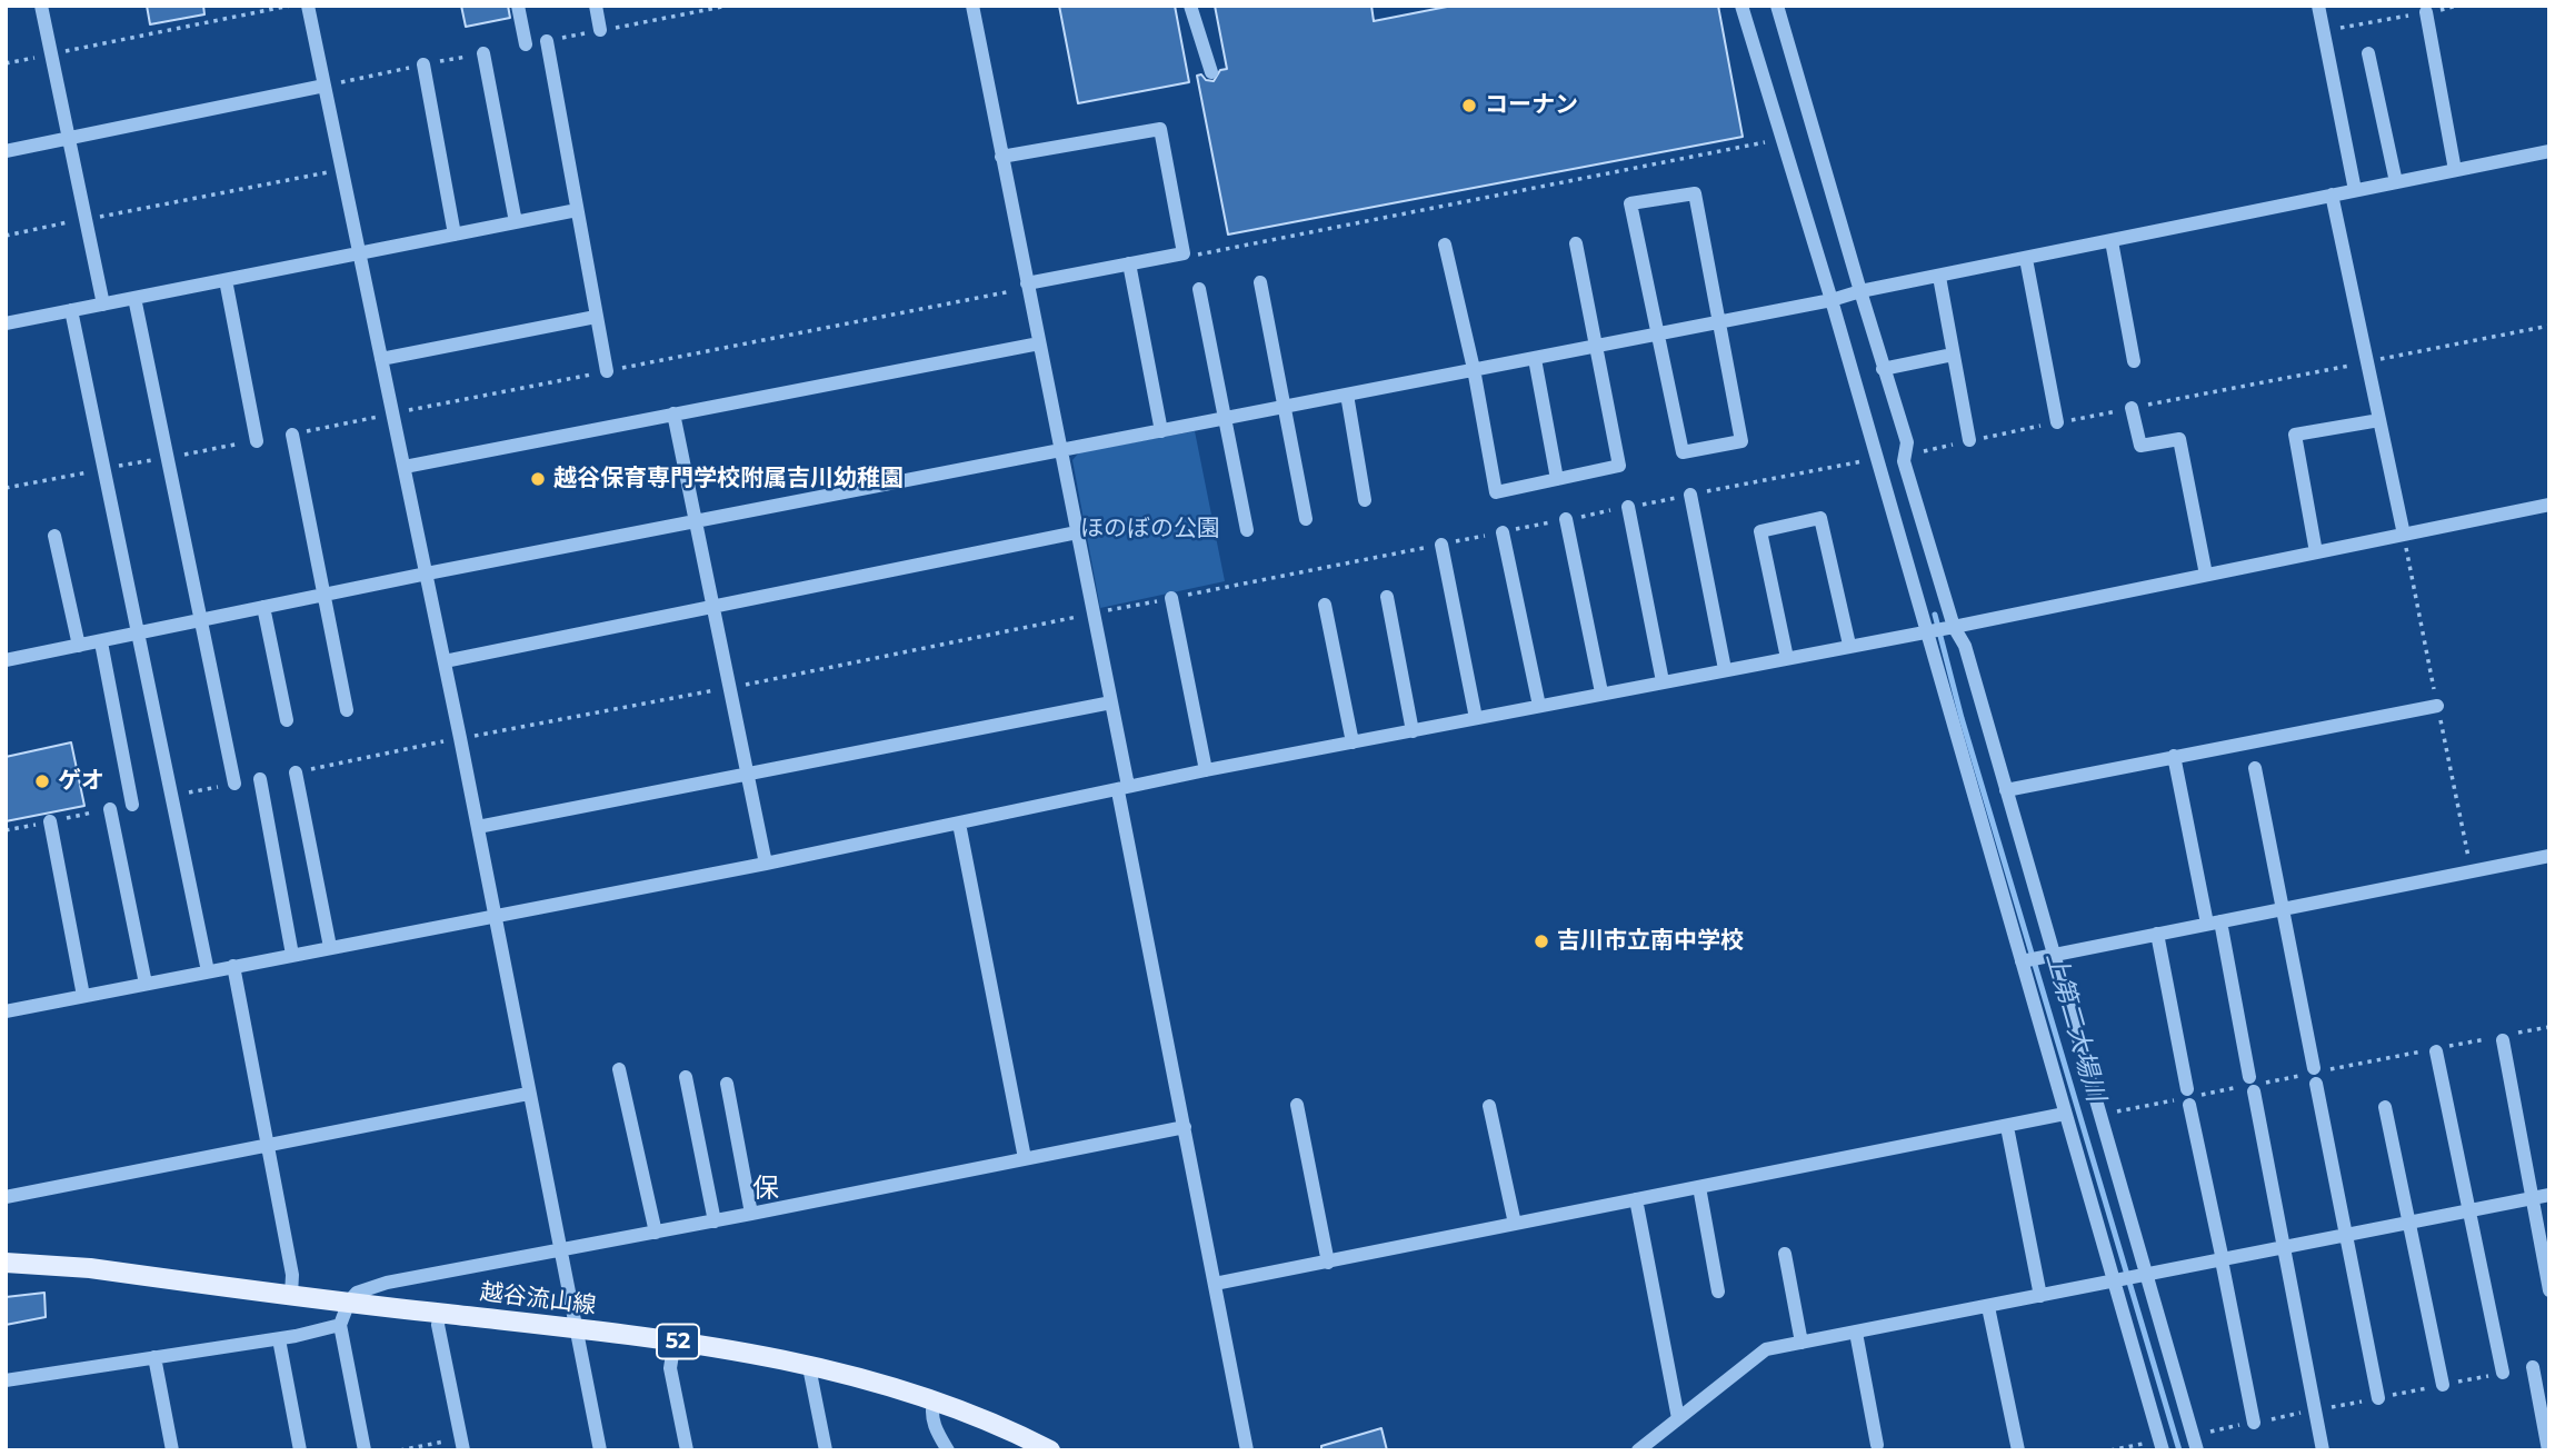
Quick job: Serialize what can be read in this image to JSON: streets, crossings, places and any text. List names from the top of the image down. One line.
{"streets":{"main road":["越谷流山線","52"]},"districts":["保"],"water":["上第二大場川"],"parks":["ほのぼの公園"],"places":["コーナン","越谷保育専門学校附属吉川幼稚園","ゲオ","吉川市立南中学校"]}
